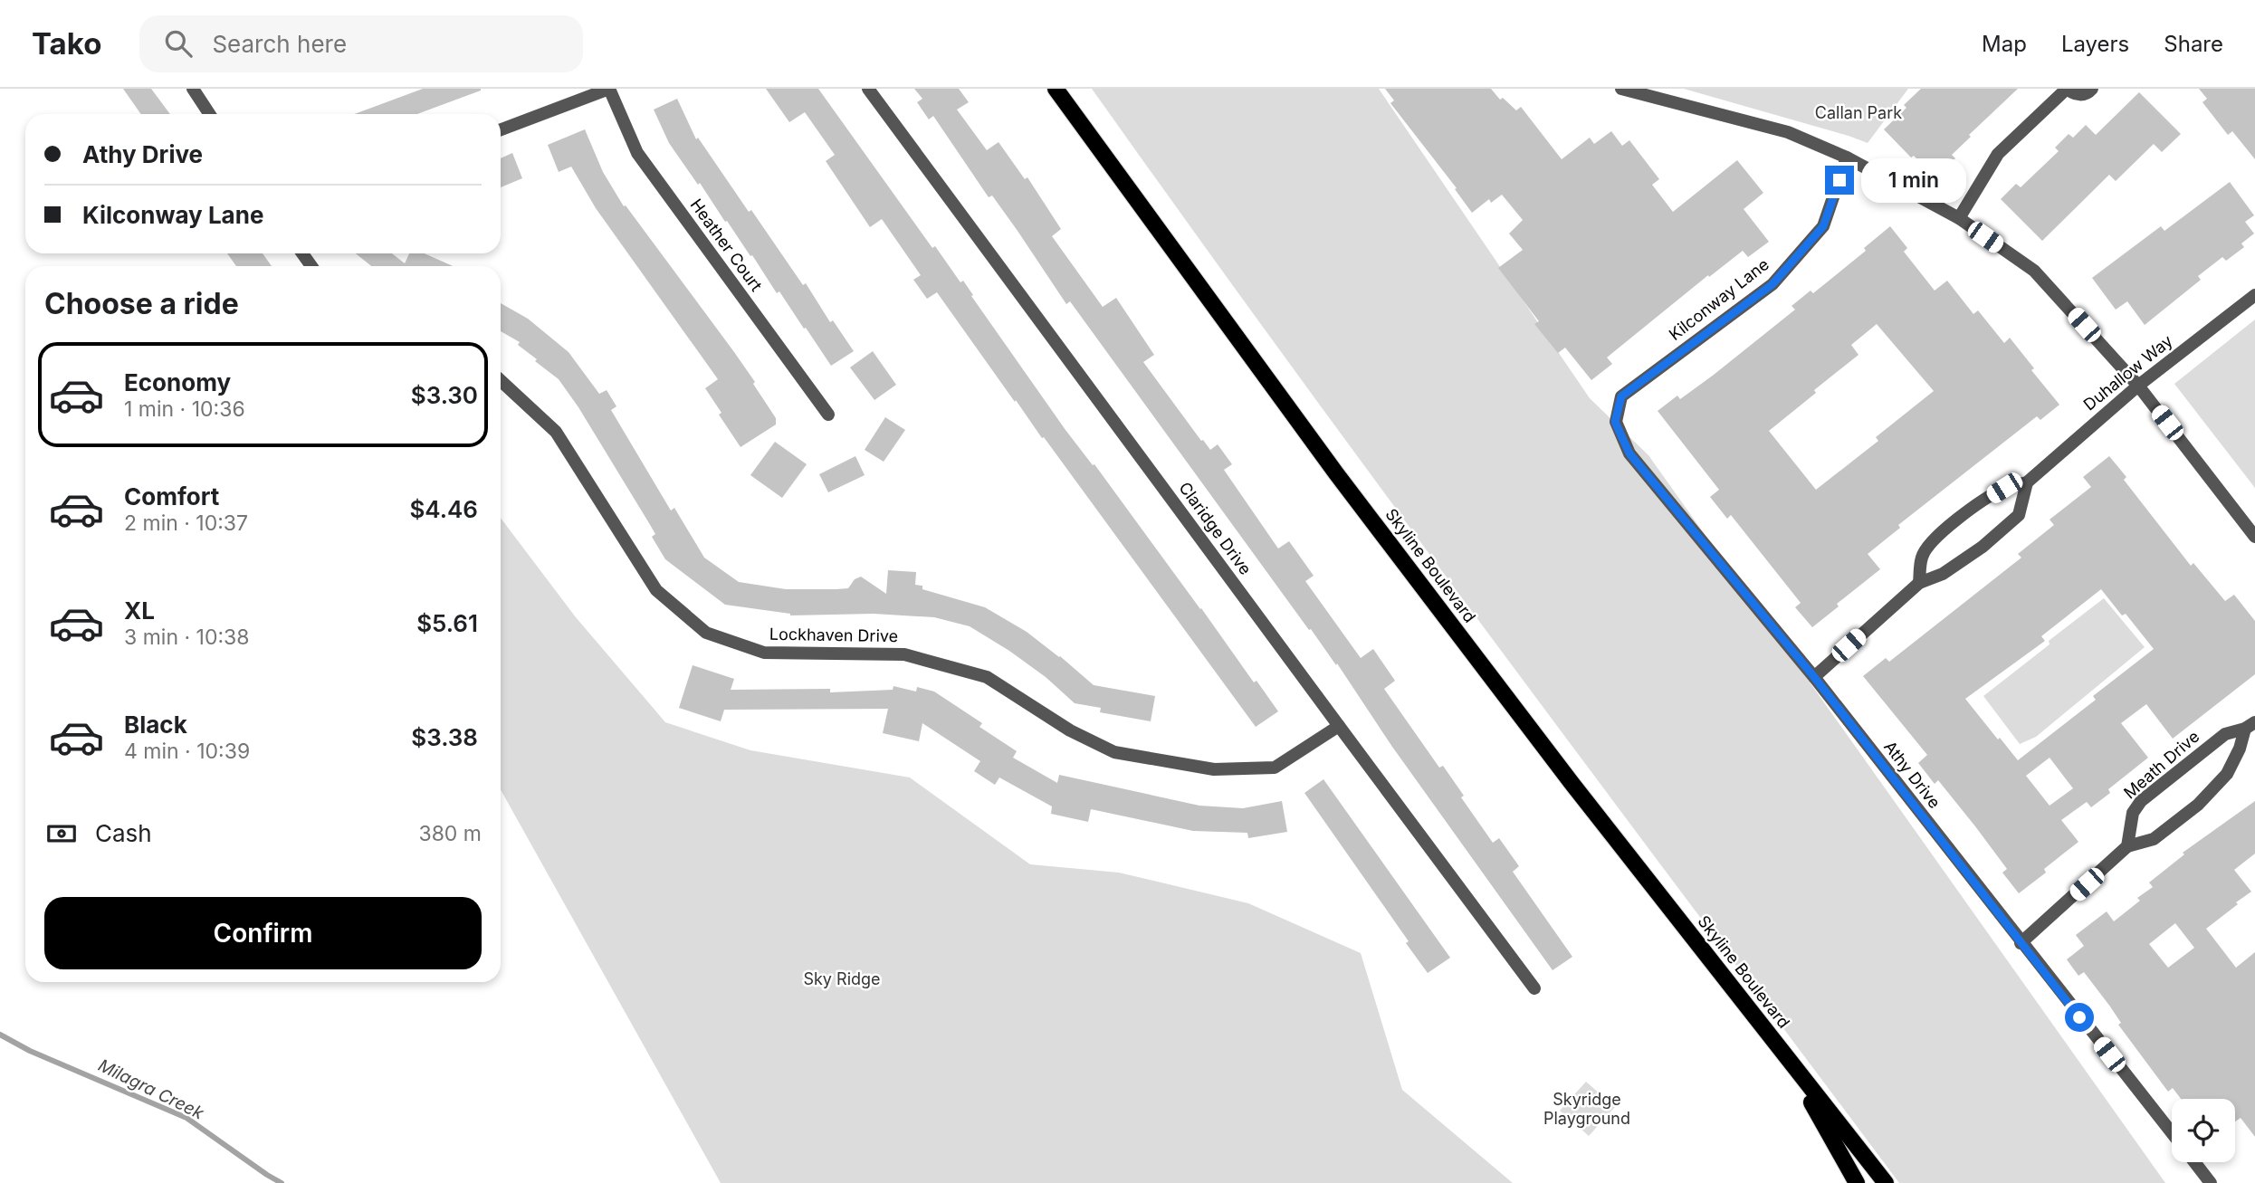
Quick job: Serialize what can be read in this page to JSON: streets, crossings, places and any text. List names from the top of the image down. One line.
{"streets":{"main road":["Skyline Boulevard"],"street":["Heather Court","Kilconway Lane","Duhallow Way","Claridge Drive","Lockhaven Drive","Meath Drive","Athy Drive"]},"crossings":[["Kilconway Lane","Athy Drive"],["Claridge Drive","Lockhaven Drive"],["Meath Drive","Athy Drive"]],"water":["Milagra Creek"],"parks":["Callan Park","Sky Ridge","Skyridge Playground"],"page":{"header":"Tako","search":"Search here","nav":["Map","Layers","Share"],"banner":["Athy Drive","Kilconway Lane"],"bubble":"1 min","heading":"Choose a ride","list":[{"name":"Economy","note":"1 min · 10:36","value":"$3.30"},{"name":"Comfort","note":"2 min · 10:37","value":"$4.46"},{"name":"XL","note":"3 min · 10:38","value":"$5.61"},{"name":"Black","note":"4 min · 10:39","value":"$3.38"}],"pay":["Cash","380 m"],"buttons":"Confirm"}}
